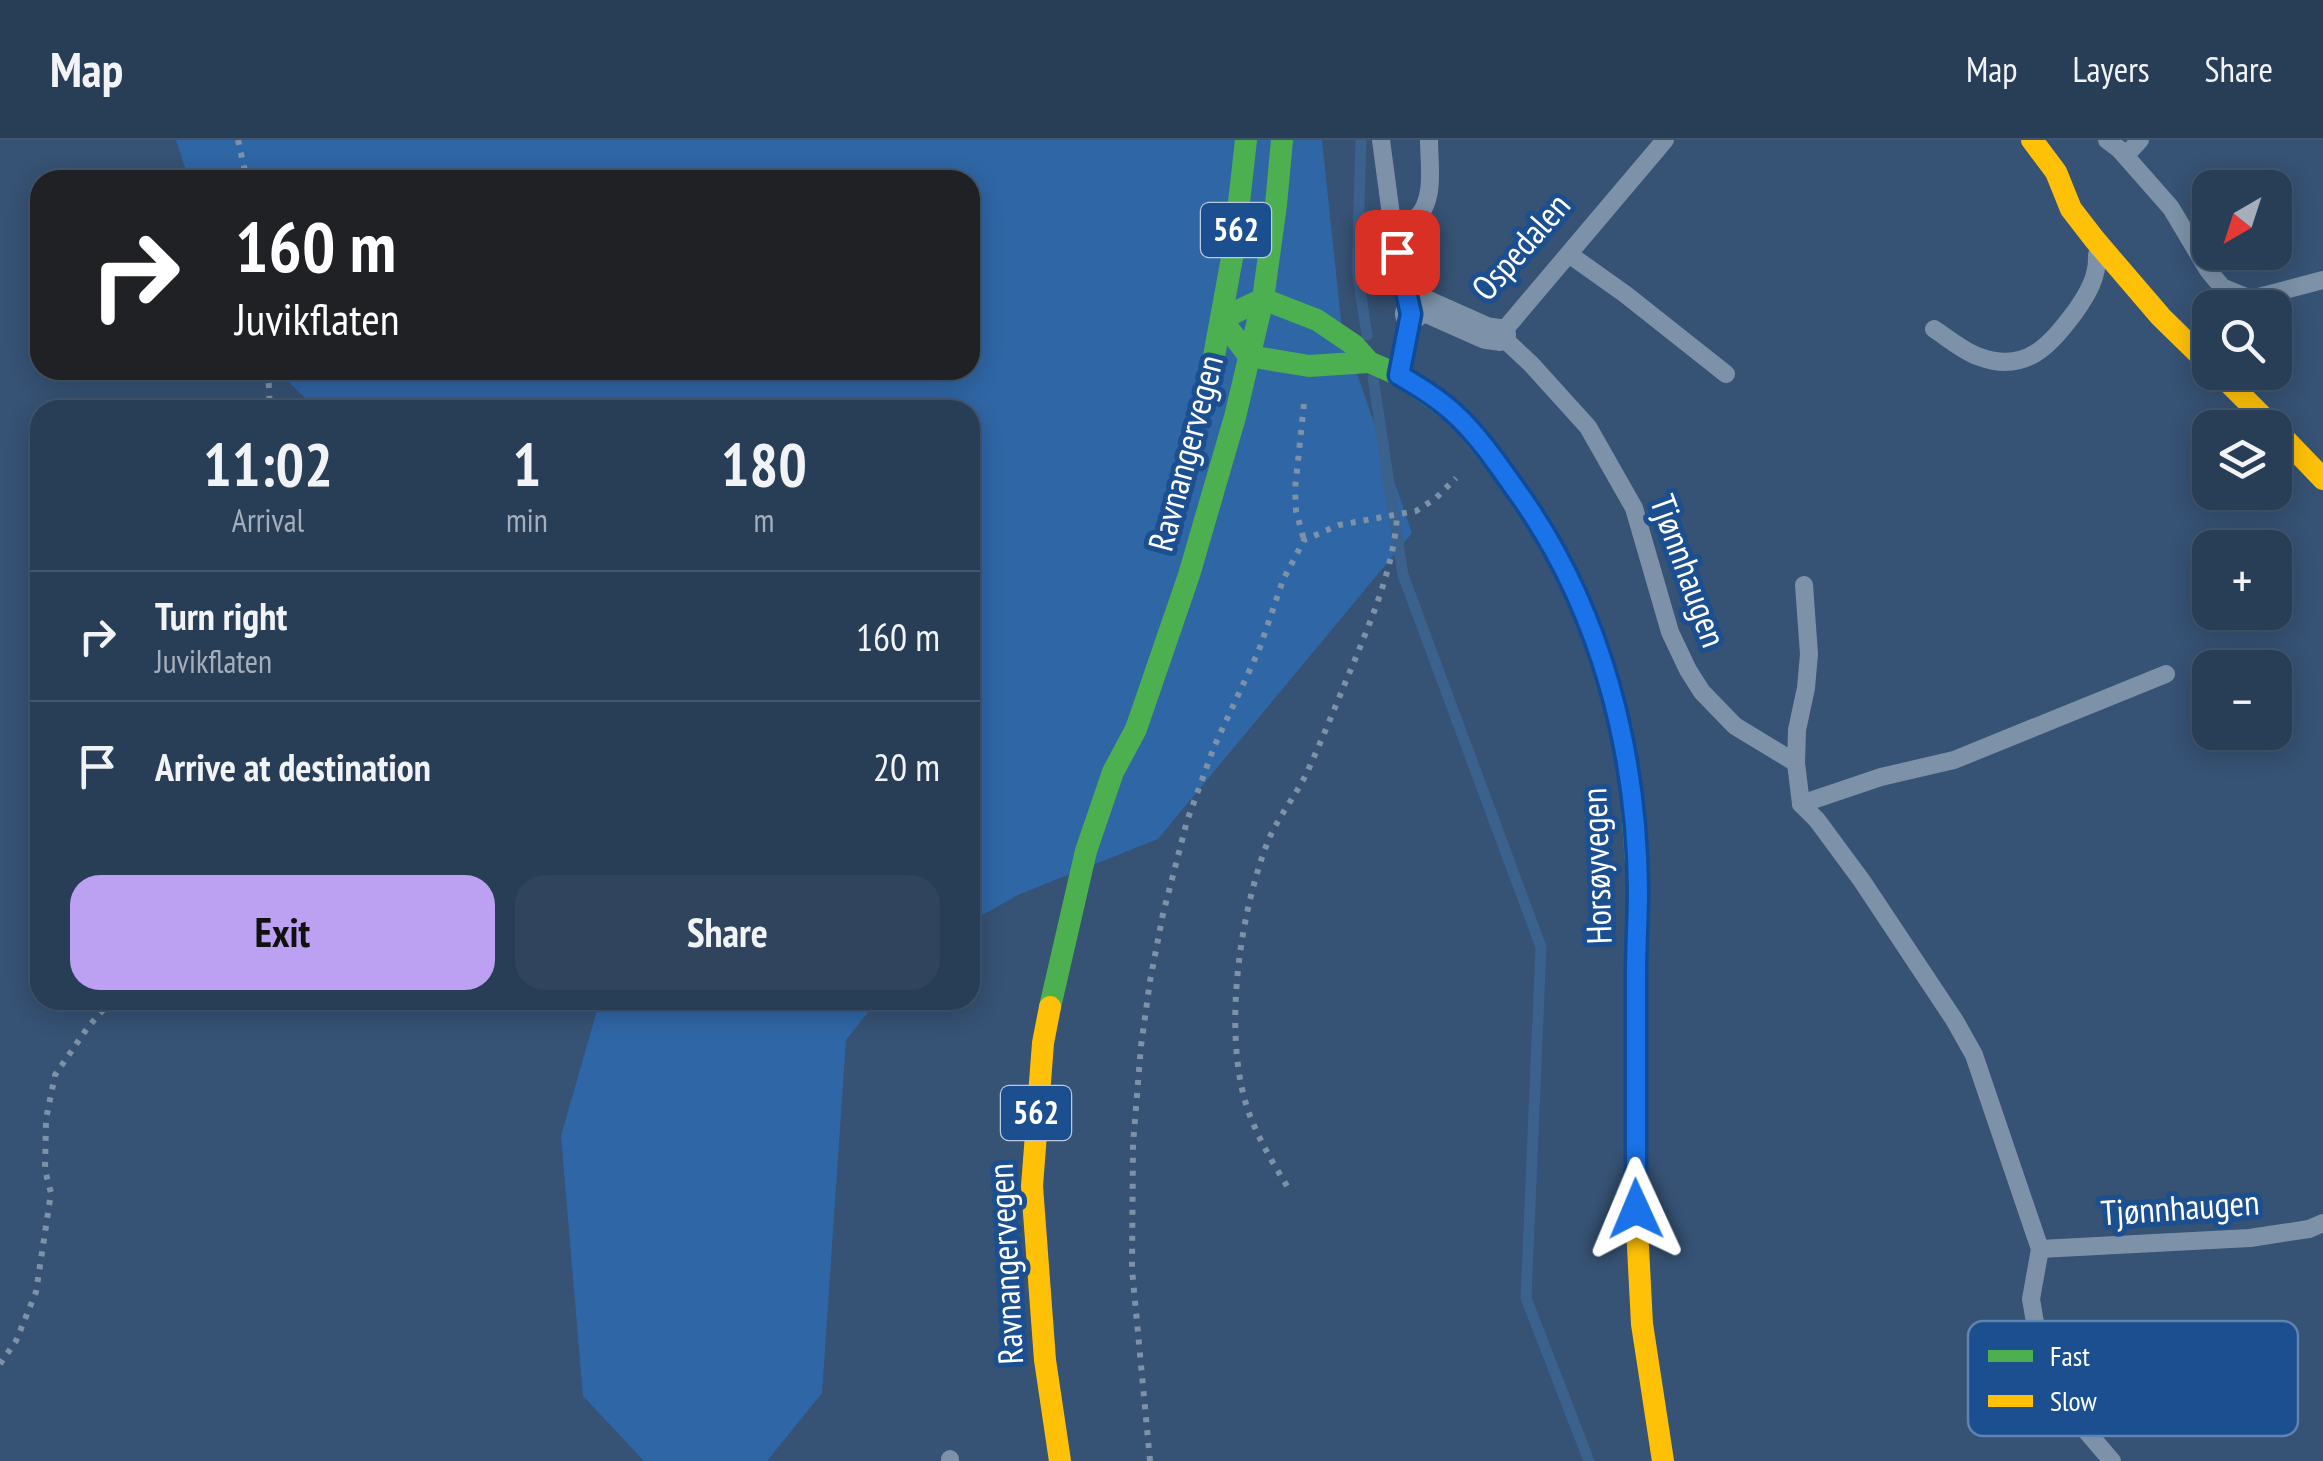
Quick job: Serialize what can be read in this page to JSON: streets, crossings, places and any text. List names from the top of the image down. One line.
{"streets":{"main road":["562","Ravnangervegen","Horsøyvegen"],"street":["Ospedalen"],"lane":["Tjønnhaugen"]},"crossings":[["Ospedalen","Tjønnhaugen"],["Ravnangervegen","Horsøyvegen"]],"legend":["Fast","Slow"],"north":"bottom left","page":{"header":"Map","nav":["Map","Layers","Share"],"map_buttons":["+","−"],"turn":["160 m","Juvikflaten"],"eta":["11:02","Arrival","1","min","180","m"],"list":[{"name":"Turn right","note":"Juvikflaten","value":"160 m"},{"name":"Arrive at destination","value":"20 m"}],"buttons":["Exit","Share"]}}
